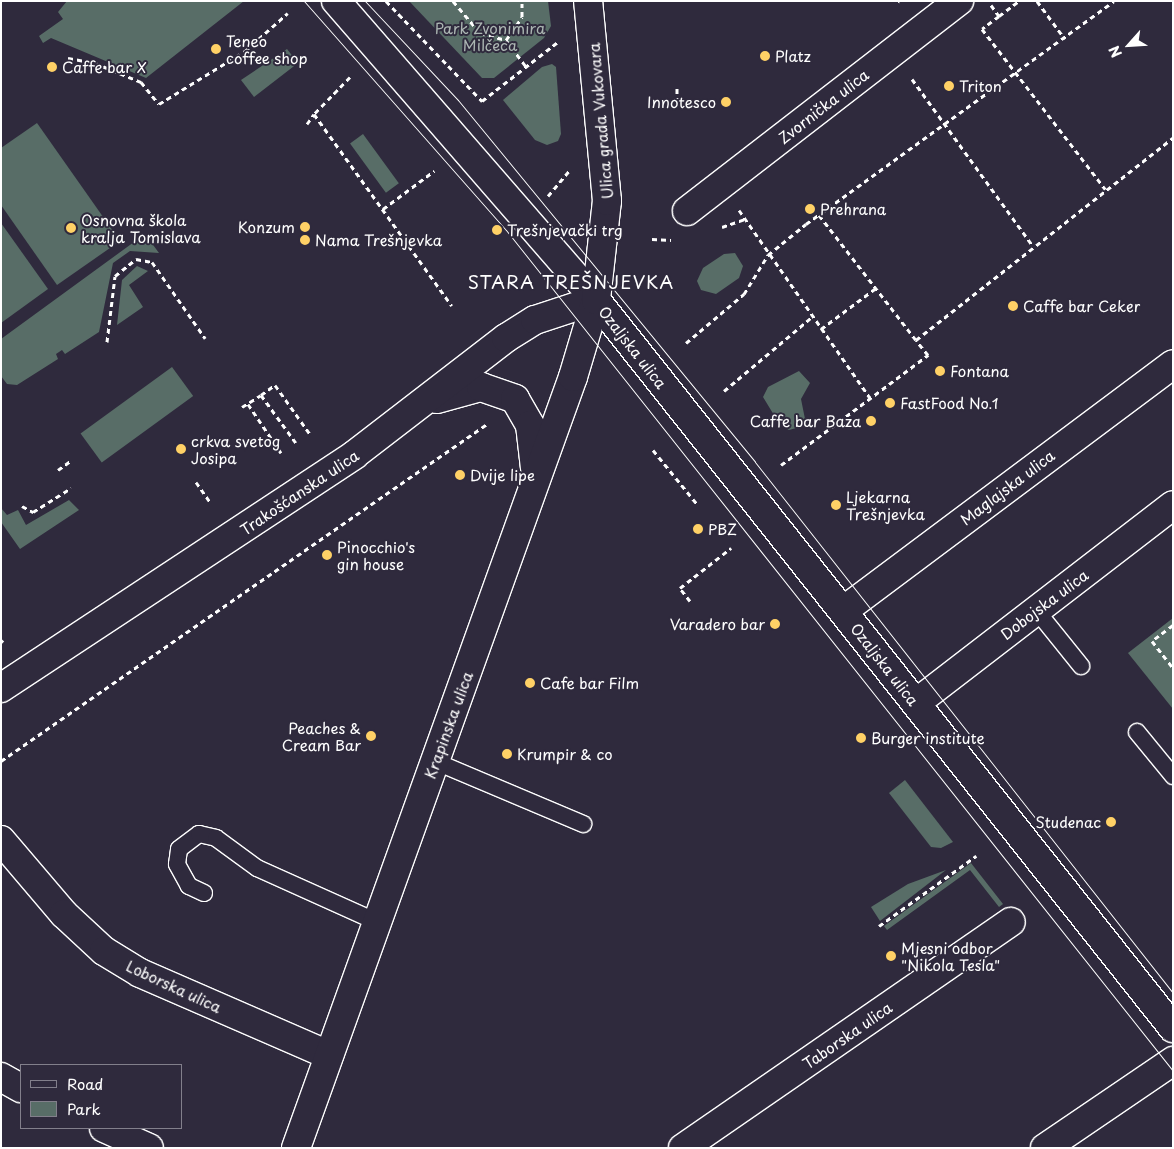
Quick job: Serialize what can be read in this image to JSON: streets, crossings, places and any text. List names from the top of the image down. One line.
{"streets":{"street":["Zvornička ulica","Ulica grada Vukovara","Ozaljska ulica","Maglajska ulica","Trakošćanska ulica","Dobojska ulica","Krapinska ulica","Loborska ulica","Taborska ulica"]},"crossings":[["Ulica grada Vukovara","Ozaljska ulica"],["Ulica grada Vukovara","Trakošćanska ulica"],["Ulica grada Vukovara","Krapinska ulica"],["Ozaljska ulica","Maglajska ulica"],["Ozaljska ulica","Trakošćanska ulica"],["Ozaljska ulica","Dobojska ulica"],["Ozaljska ulica","Krapinska ulica"],["Trakošćanska ulica","Krapinska ulica"],["Krapinska ulica","Loborska ulica"]],"districts":["STARA TREŠNJEVKA"],"parks":["Park Zvonimira Milčeca"],"places":["Teneo coffee shop","Platz","Caffe bar X","Triton","Innotesco","Prehrana","Konzum","Osnovna škola kralja Tomislava","Trešnjevački trg","Nama Trešnjevka","Caffe bar Ceker","Fontana","FastFood No.1","Caffe bar Baza","crkva svetog Josipa","Dvije lipe","Ljekarna Trešnjevka","PBZ","Pinocchio's gin house","Varadero bar","Cafe bar Film","Peaches & Cream Bar","Burger institute","Krumpir & co","Studenac","Mjesni odbor \"Nikola Tesla\""],"legend":["Road","Park"],"north":"bottom left"}
